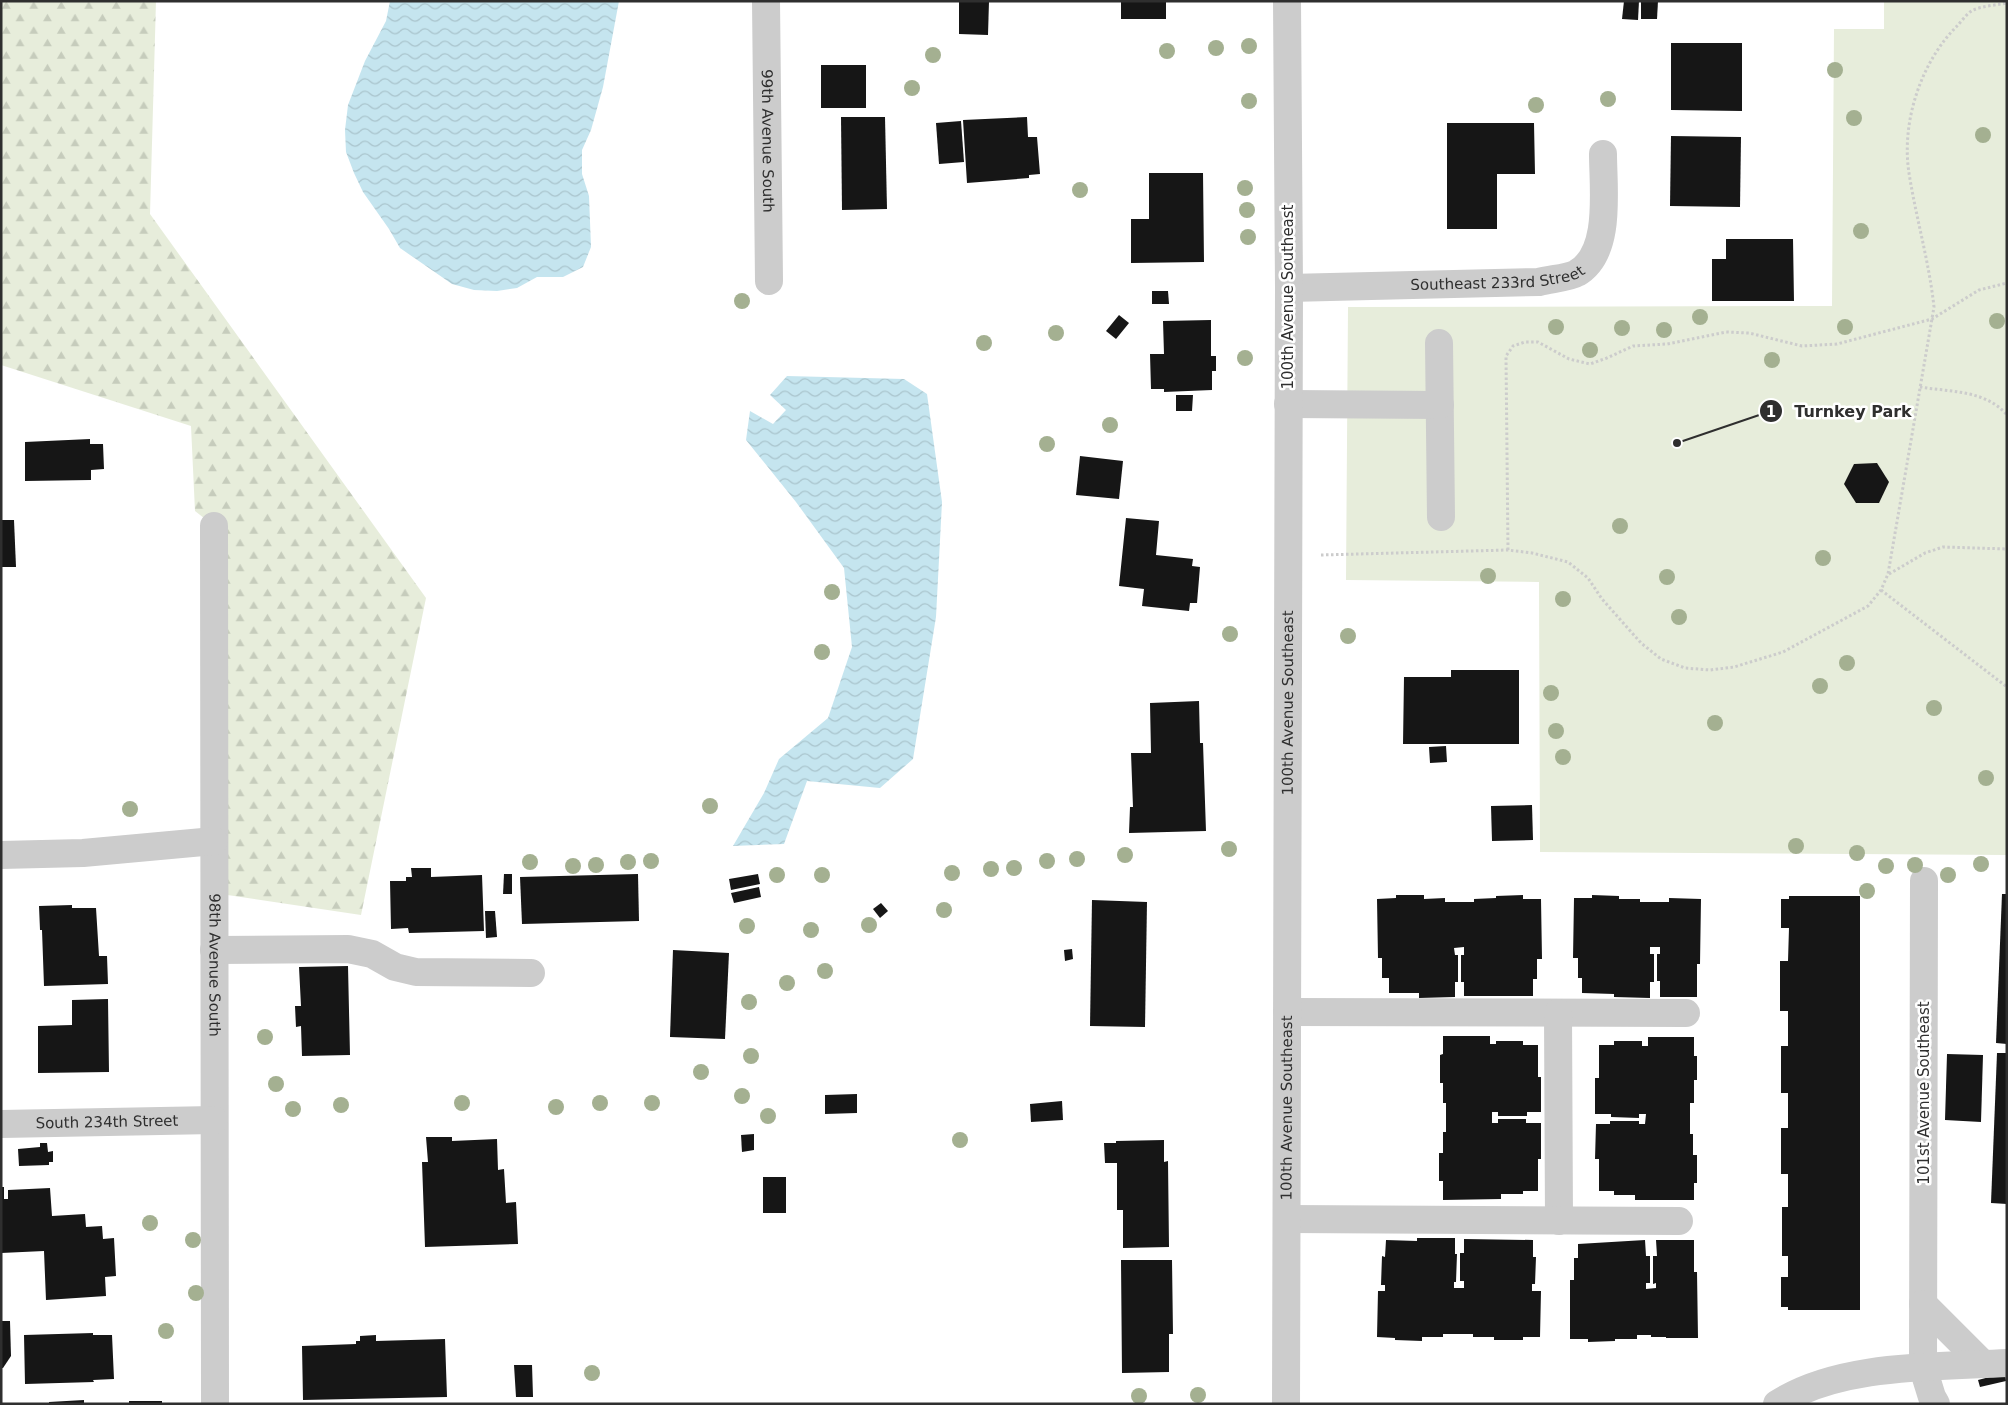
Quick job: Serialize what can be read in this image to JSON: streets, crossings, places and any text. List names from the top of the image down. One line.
{"streets":{"street":["99th Avenue South","Southeast 233rd Street","100th Avenue Southeast","98th Avenue South","101st Avenue Southeast","South 234th Street"]},"crossings":[["Southeast 233rd Street","100th Avenue Southeast"],["98th Avenue South","South 234th Street"]],"places":["Turnkey Park"]}
